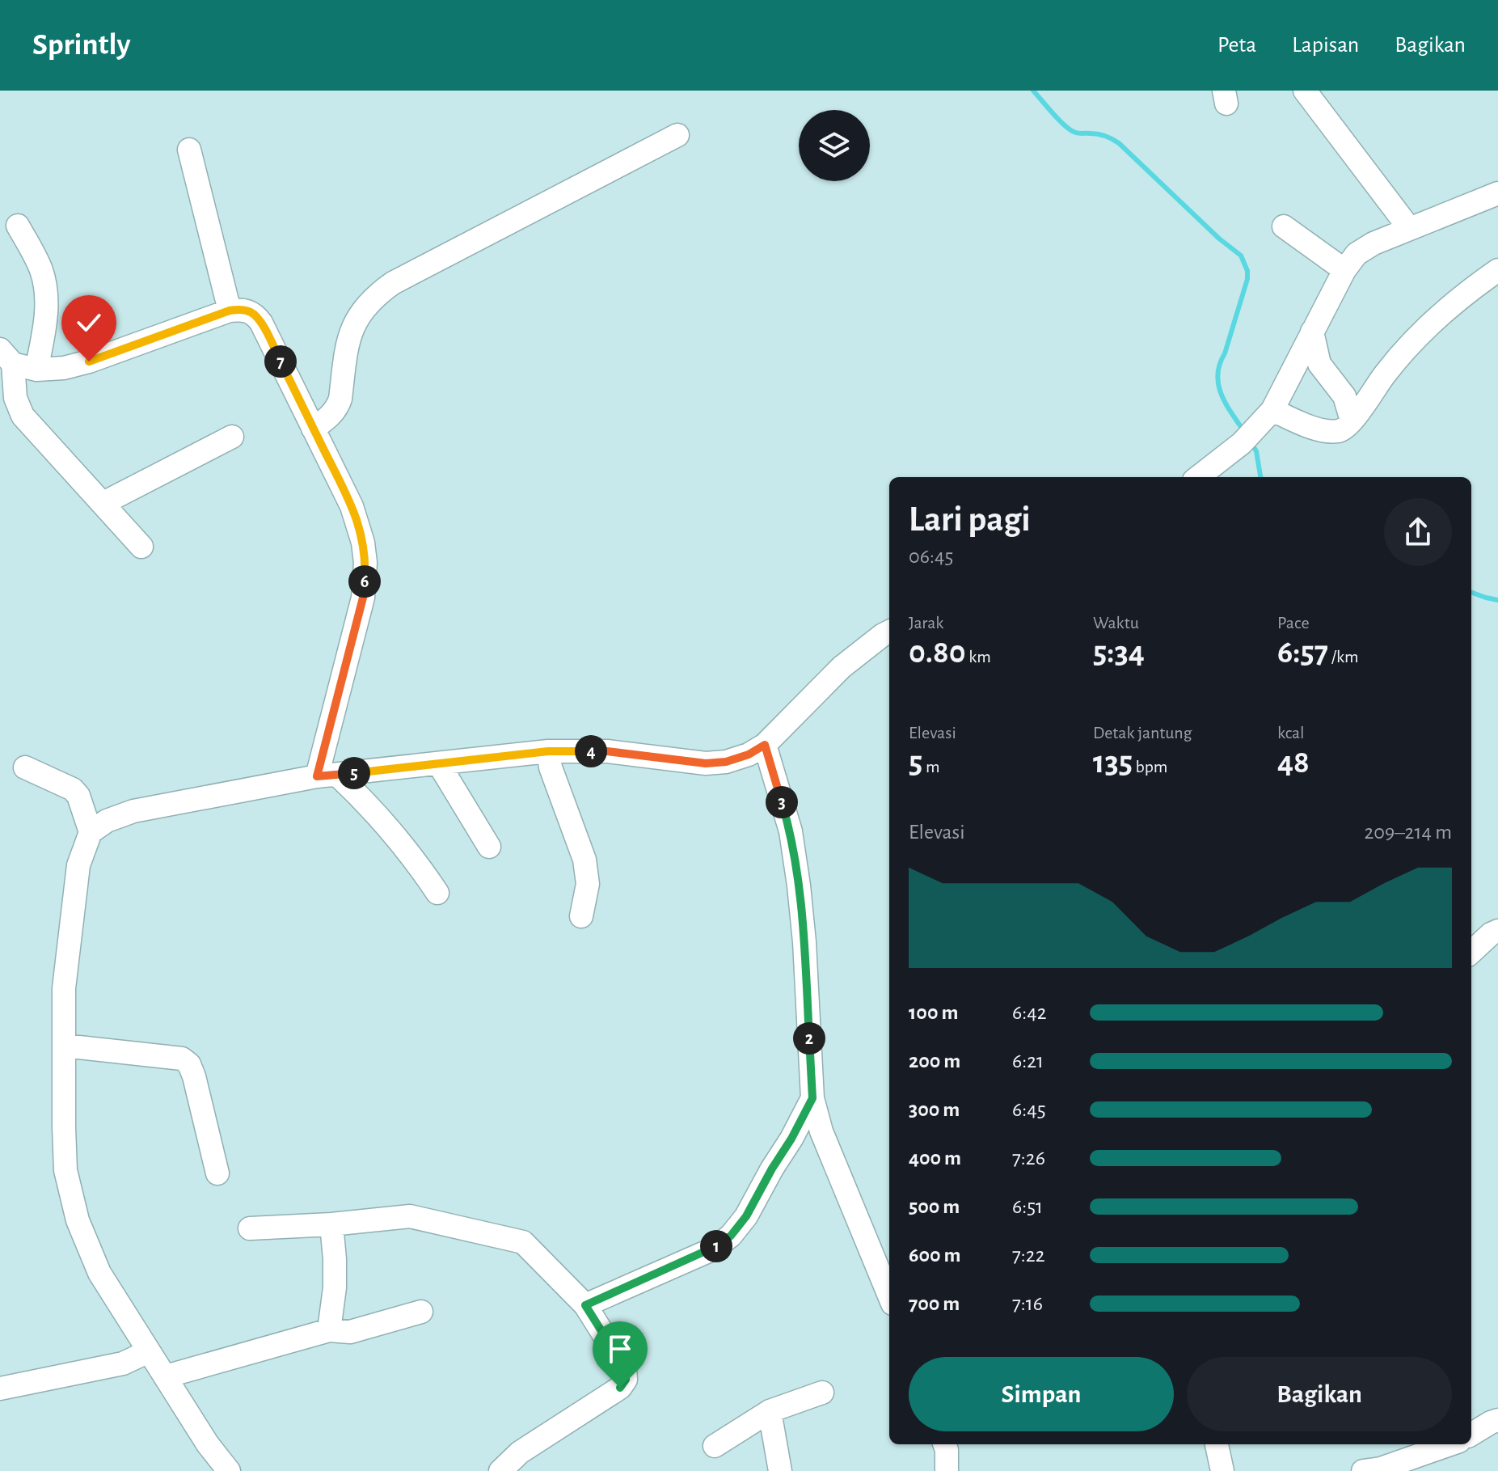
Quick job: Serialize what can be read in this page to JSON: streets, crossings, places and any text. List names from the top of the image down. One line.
{"page":{"header":"Sprintly","nav":["Peta","Lapisan","Bagikan"],"pins":["7","6","4","5","3","2","1"],"heading":["Lari pagi","06:45"],"stats":[["Jarak","0.80 km"],["Waktu","5:34"],["Pace","6:57 /km"],["Elevasi","5 m"],["Detak jantung","135 bpm"],["kcal","48"]],"chart":["Elevasi","209–214 m"],"list":[{"name":"100 m","note":"6:42"},{"name":"200 m","note":"6:21"},{"name":"300 m","note":"6:45"},{"name":"400 m","note":"7:26"},{"name":"500 m","note":"6:51"},{"name":"600 m","note":"7:22"},{"name":"700 m","note":"7:16"}],"buttons":["Simpan","Bagikan"]}}
